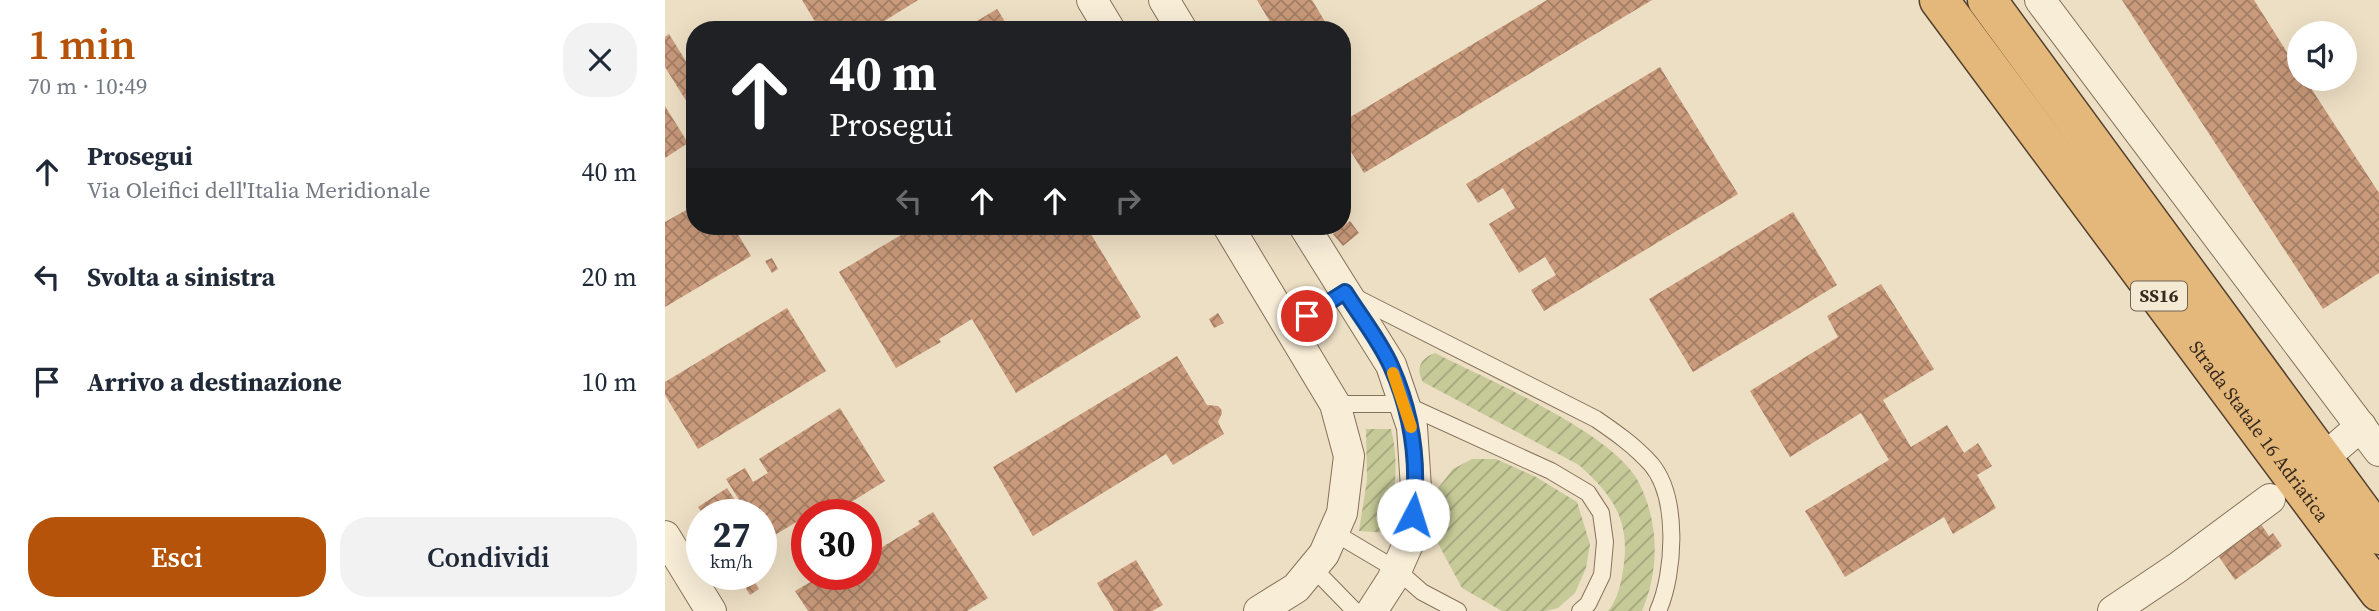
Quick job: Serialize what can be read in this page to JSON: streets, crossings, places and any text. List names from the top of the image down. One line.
{"streets":{"highway":["SS16","Strada Statale 16 Adriatica"]},"page":{"heading":["1 min","70 m · 10:49"],"turn":["40 m","Prosegui"],"list":[{"name":"Prosegui","note":"Via Oleifici dell'Italia Meridionale","value":"40 m"},{"name":"Svolta a sinistra","value":"20 m"},{"name":"Arrivo a destinazione","value":"10 m"}],"speed":"27 km/h","limit":"30","buttons":["Esci","Condividi"]}}
